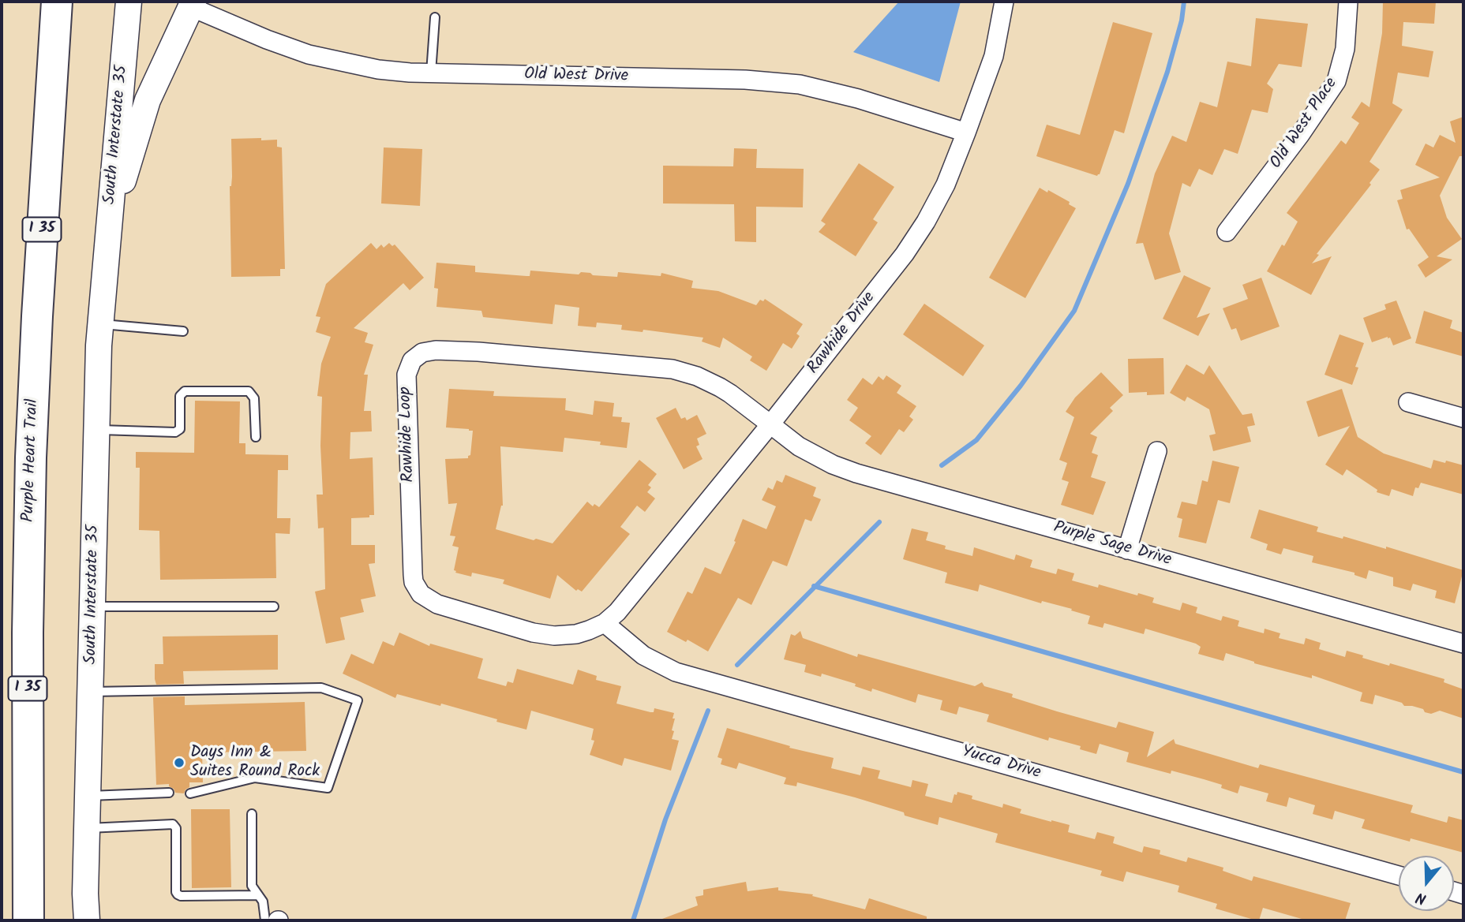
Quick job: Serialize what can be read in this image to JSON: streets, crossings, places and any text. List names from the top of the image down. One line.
{"streets":{"highway":["I 35","Purple Heart Trail"],"main road":["South Interstate 35"],"street":["Old West Drive","Old West Place","Rawhide Drive","Rawhide Loop","Purple Sage Drive","Yucca Drive"]},"crossings":[["Old West Drive","South Interstate 35"],["Old West Drive","Rawhide Drive"],["Rawhide Drive","Rawhide Loop"],["Rawhide Drive","Purple Sage Drive"],["Rawhide Drive","Yucca Drive"],["Rawhide Loop","Purple Sage Drive"],["Rawhide Loop","Yucca Drive"]],"places":["Days Inn & Suites Round Rock"],"north":"bottom"}
